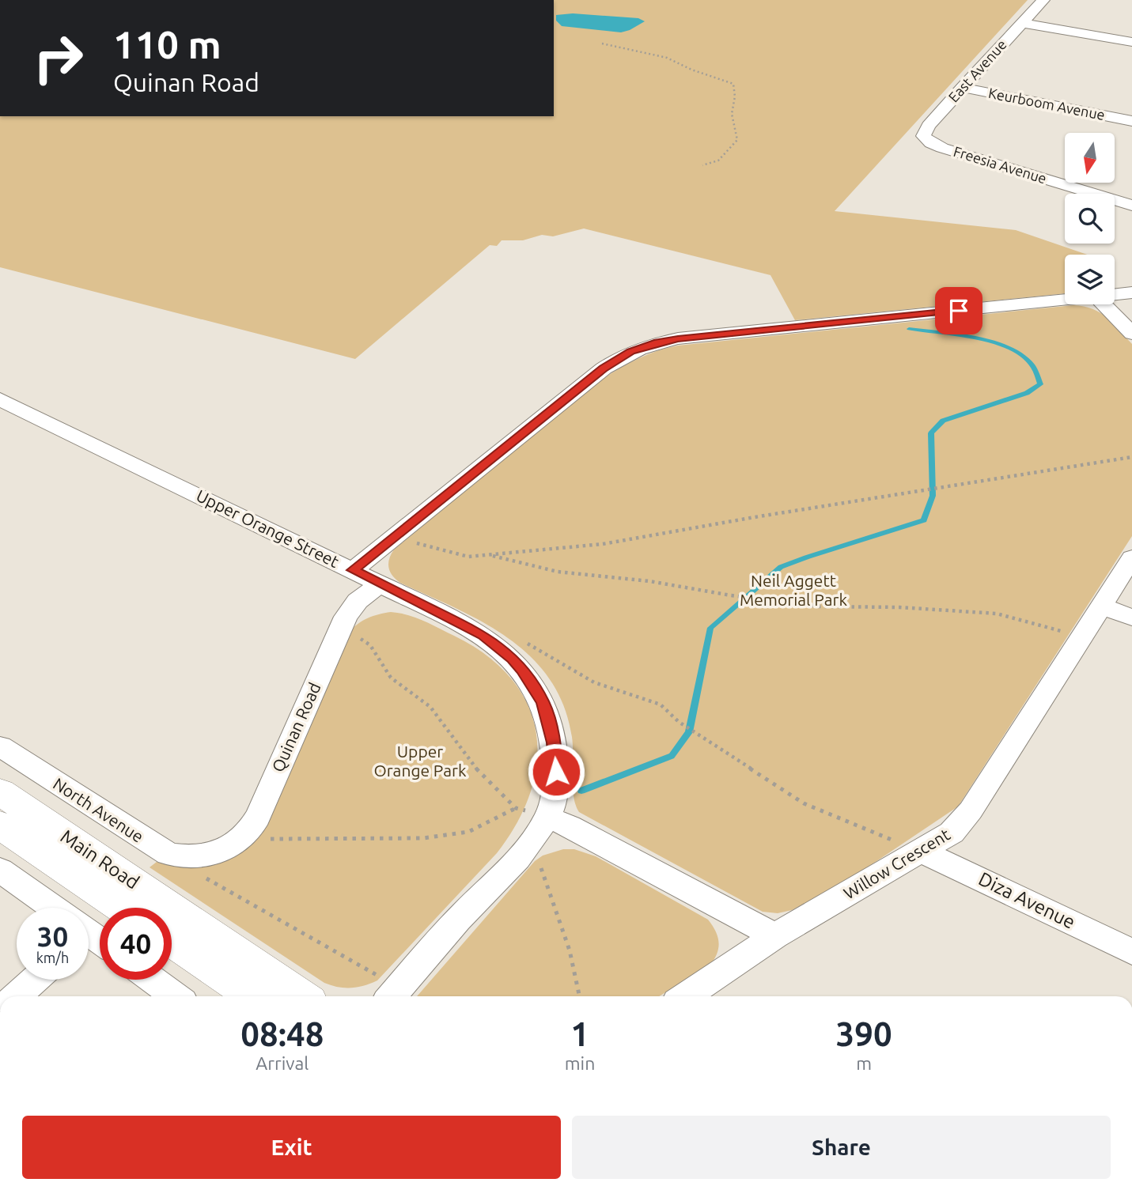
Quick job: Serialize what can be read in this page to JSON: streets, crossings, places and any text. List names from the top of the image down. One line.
{"streets":{"main road":["Main Road"],"street":["East Avenue","Keurboom Avenue","Freesia Avenue","Upper Orange Street","Quinan Road","North Avenue","Willow Crescent","Diza Avenue"]},"crossings":[["East Avenue","Keurboom Avenue"],["East Avenue","Freesia Avenue"],["Upper Orange Street","Quinan Road"],["Quinan Road","North Avenue"],["Willow Crescent","Diza Avenue"]],"parks":["Neil Aggett Memorial Park","Upper Orange Park"],"north":"bottom","page":{"turn":["110 m","Quinan Road"],"speed":"30 km/h","limit":"40","eta":["08:48","Arrival","1","min","390","m"],"buttons":["Exit","Share"]}}
